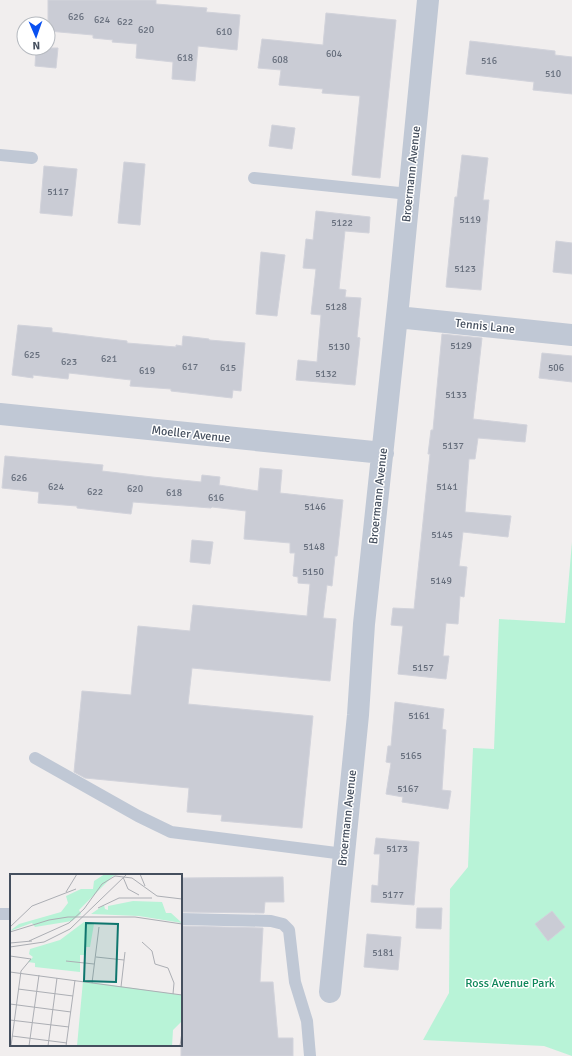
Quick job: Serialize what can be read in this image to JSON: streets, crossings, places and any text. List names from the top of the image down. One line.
{"streets":{"street":["Broermann Avenue","Tennis Lane","Moeller Avenue"]},"crossings":[["Broermann Avenue","Tennis Lane"],["Broermann Avenue","Moeller Avenue"]],"parks":["Ross Avenue Park"],"house_numbers":["626","624","622","620","610","604","618","608","516","510","5117","5119","5122","5123","5128","5129","5130","625","621","623","617","615","506","619","5132","5133","5137","626","624","5141","620","622","618","616","5146","5145","5148","5150","5149","5157","5161","5165","5167","5173","5177","5181"],"north":"bottom"}
